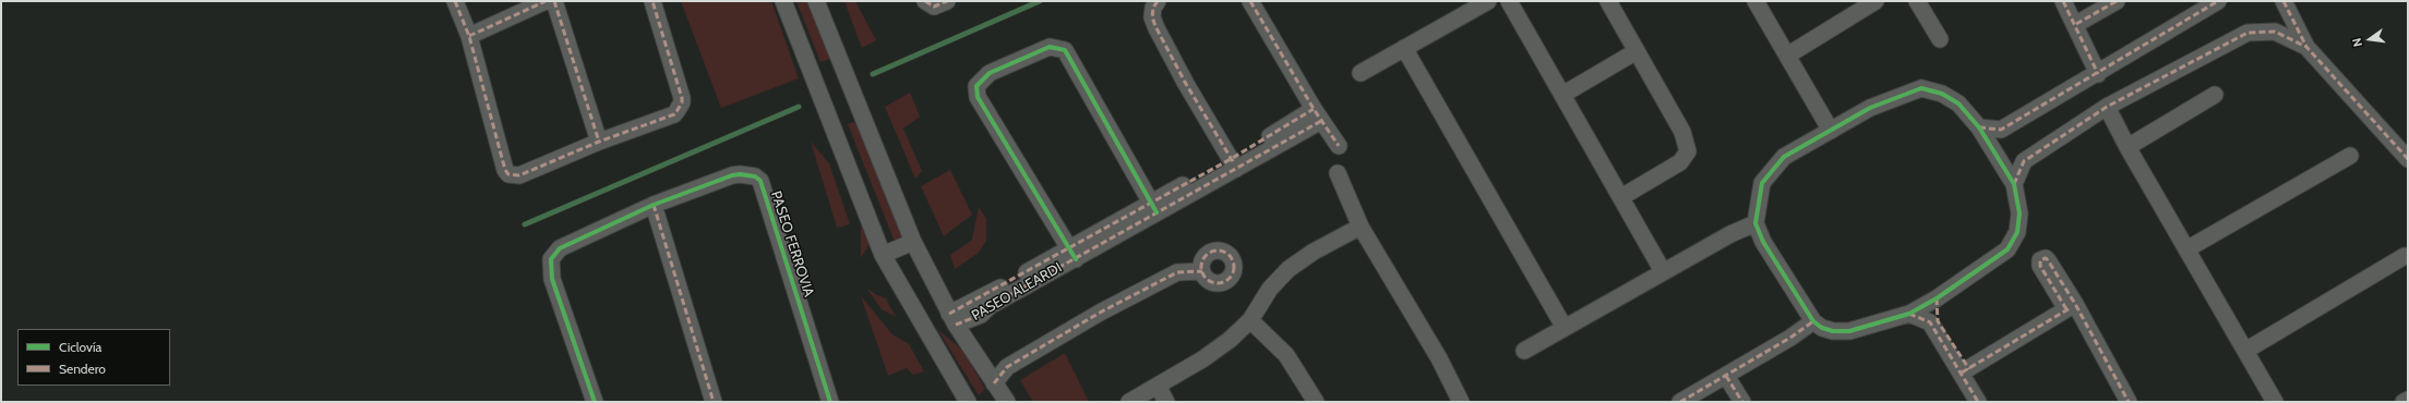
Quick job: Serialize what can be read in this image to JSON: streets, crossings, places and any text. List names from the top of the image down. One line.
{"streets":{"street":["PASEO FERROVIA","PASEO ALEARDI"]},"legend":["Ciclovía","Sendero"],"north":"left"}
